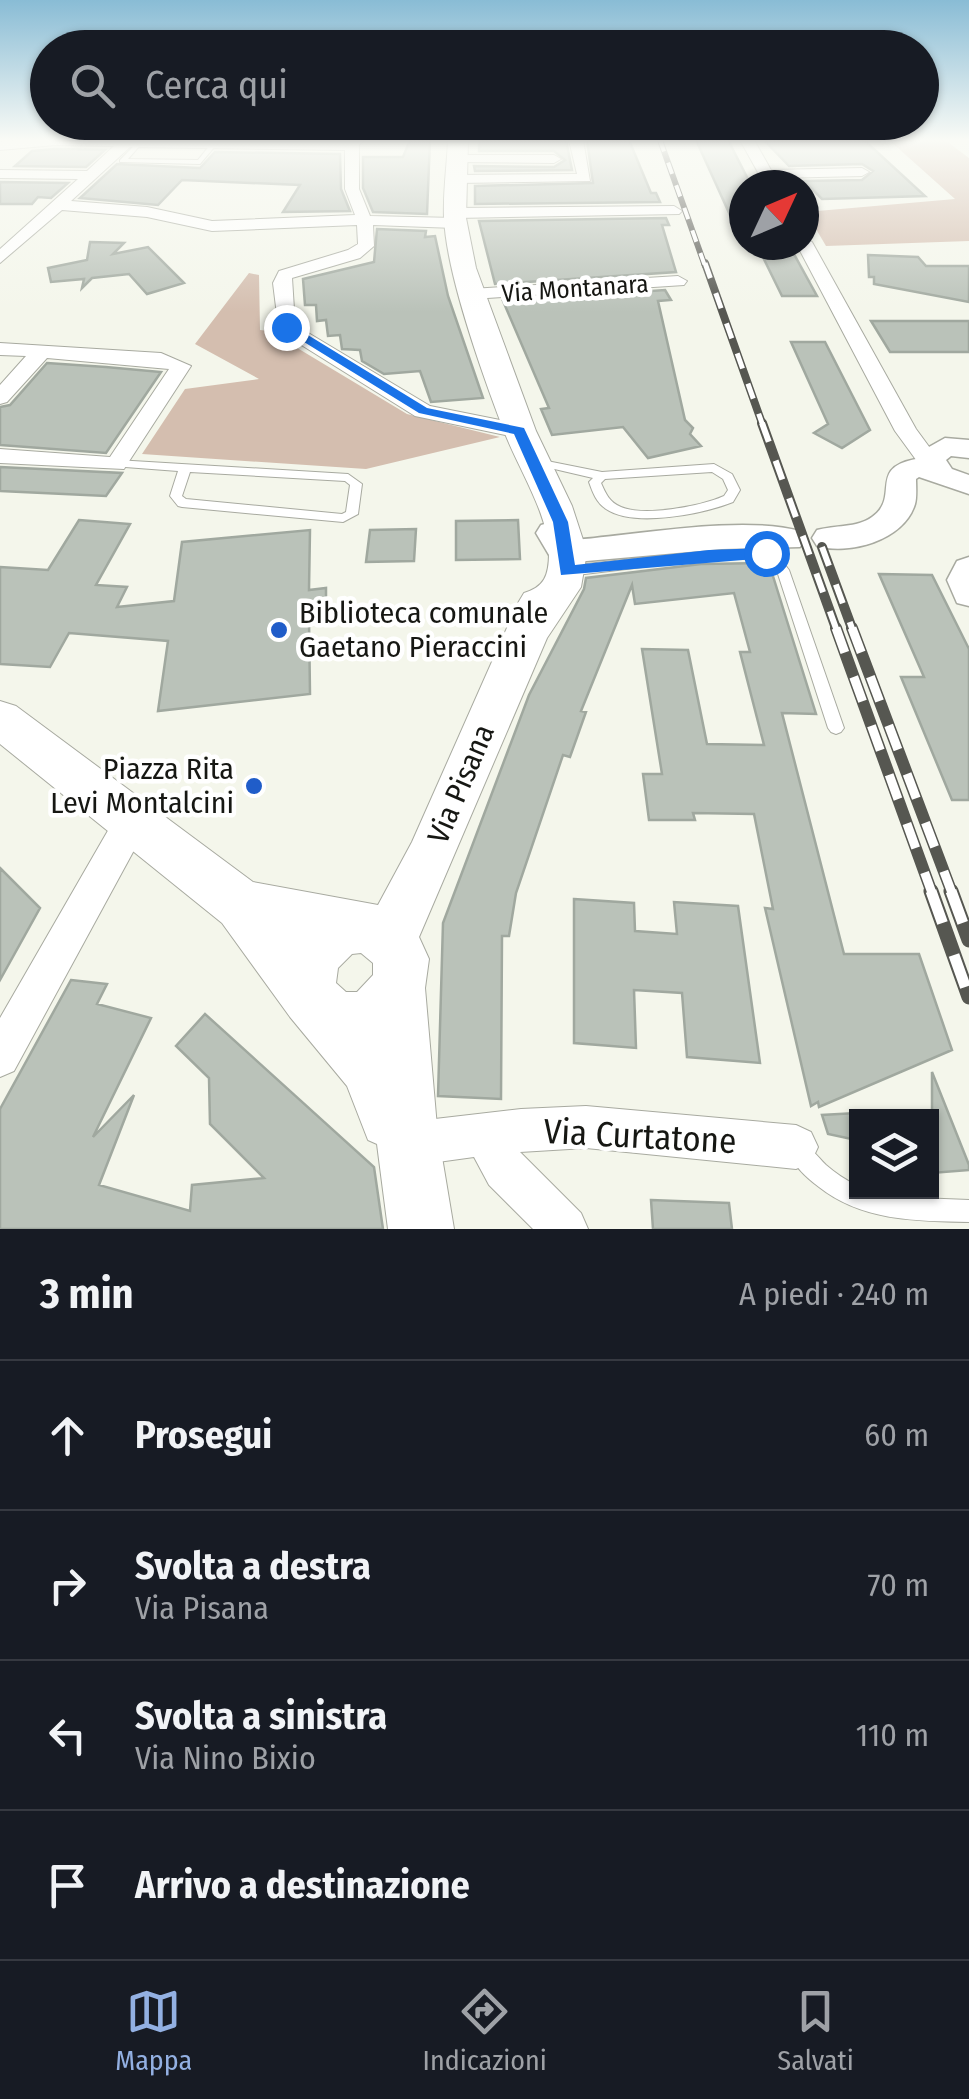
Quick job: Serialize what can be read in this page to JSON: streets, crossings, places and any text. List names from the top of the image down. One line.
{"streets":{"main road":["Via Pisana"],"street":["Via Montanara","Via Curtatone"]},"crossings":[["Via Montanara","Via Pisana"]],"places":["Biblioteca comunale Gaetano Pieraccini","Piazza Rita Levi Montalcini"],"north":"top right","page":{"search":"Cerca qui","heading":["3 min","A piedi · 240 m"],"list":[["Prosegui","60 m"],["Svolta a destra","Via Pisana","70 m"],["Svolta a sinistra","Via Nino Bixio","110 m"],"Arrivo a destinazione"],"nav":["Mappa","Indicazioni","Salvati"]}}
